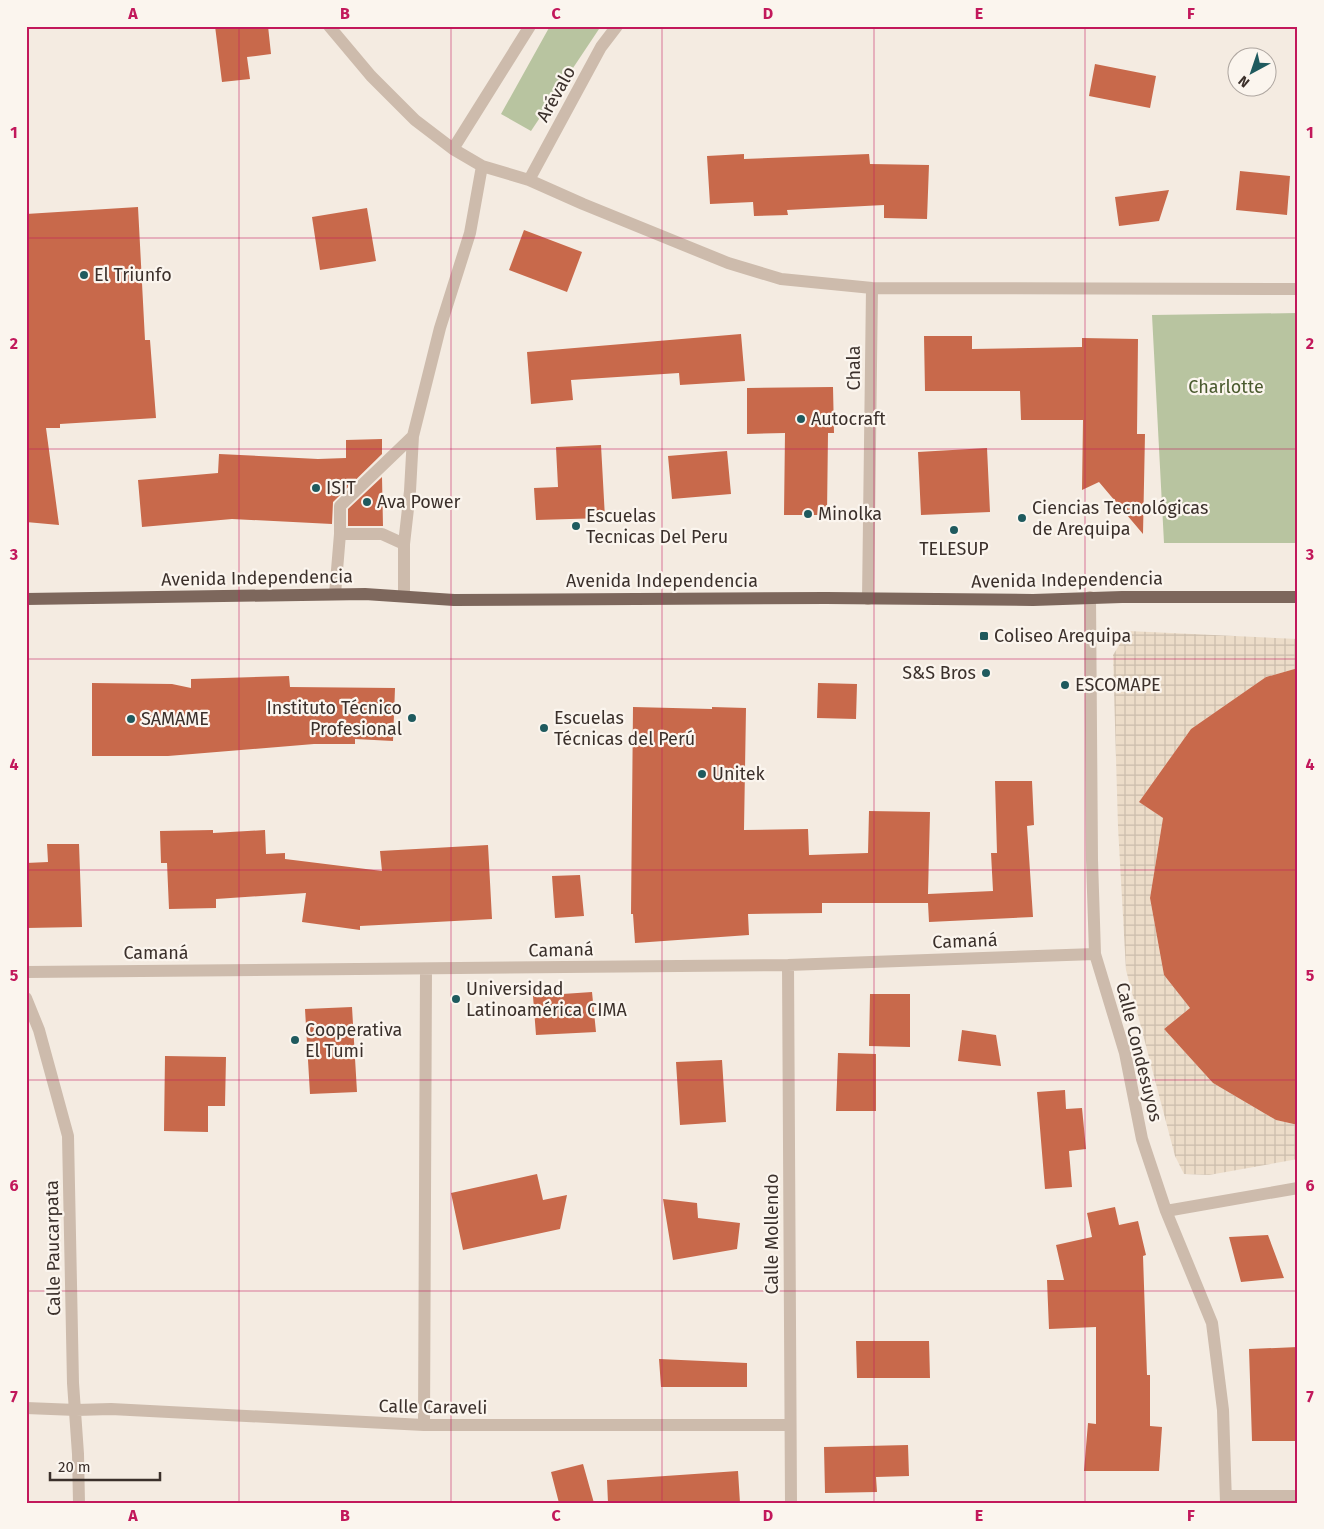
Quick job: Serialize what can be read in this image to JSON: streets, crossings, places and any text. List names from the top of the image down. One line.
{"streets":{"main road":["Avenida Independencia"],"street":["Arévalo","Chala","Camaná","Calle Condesuyos","Calle Mollendo","Calle Paucarpata","Calle Caraveli"]},"crossings":[["Chala","Avenida Independencia"],["Avenida Independencia","Calle Condesuyos"],["Camaná","Calle Condesuyos"],["Camaná","Calle Mollendo"],["Calle Mollendo","Calle Caraveli"],["Calle Paucarpata","Calle Caraveli"]],"parks":["Charlotte"],"places":{"other":["El Triunfo","Autocraft","ISIT","Ava Power","Minolka","Ciencias Tecnológicas de Arequipa","Escuelas Tecnicas Del Peru","TELESUP","S&S Bros","ESCOMAPE","Instituto Técnico Profesional","SAMAME","Escuelas Técnicas del Perú","Unitek","Universidad Latinoamérica CIMA","Cooperativa El Tumi"],"transit":["Coliseo Arequipa"]},"scale_bar":"20 m","north":"bottom left","grid":{"columns":["A","B","C","D","E","F"],"rows":["1","2","3","4","5","6","7"]}}
